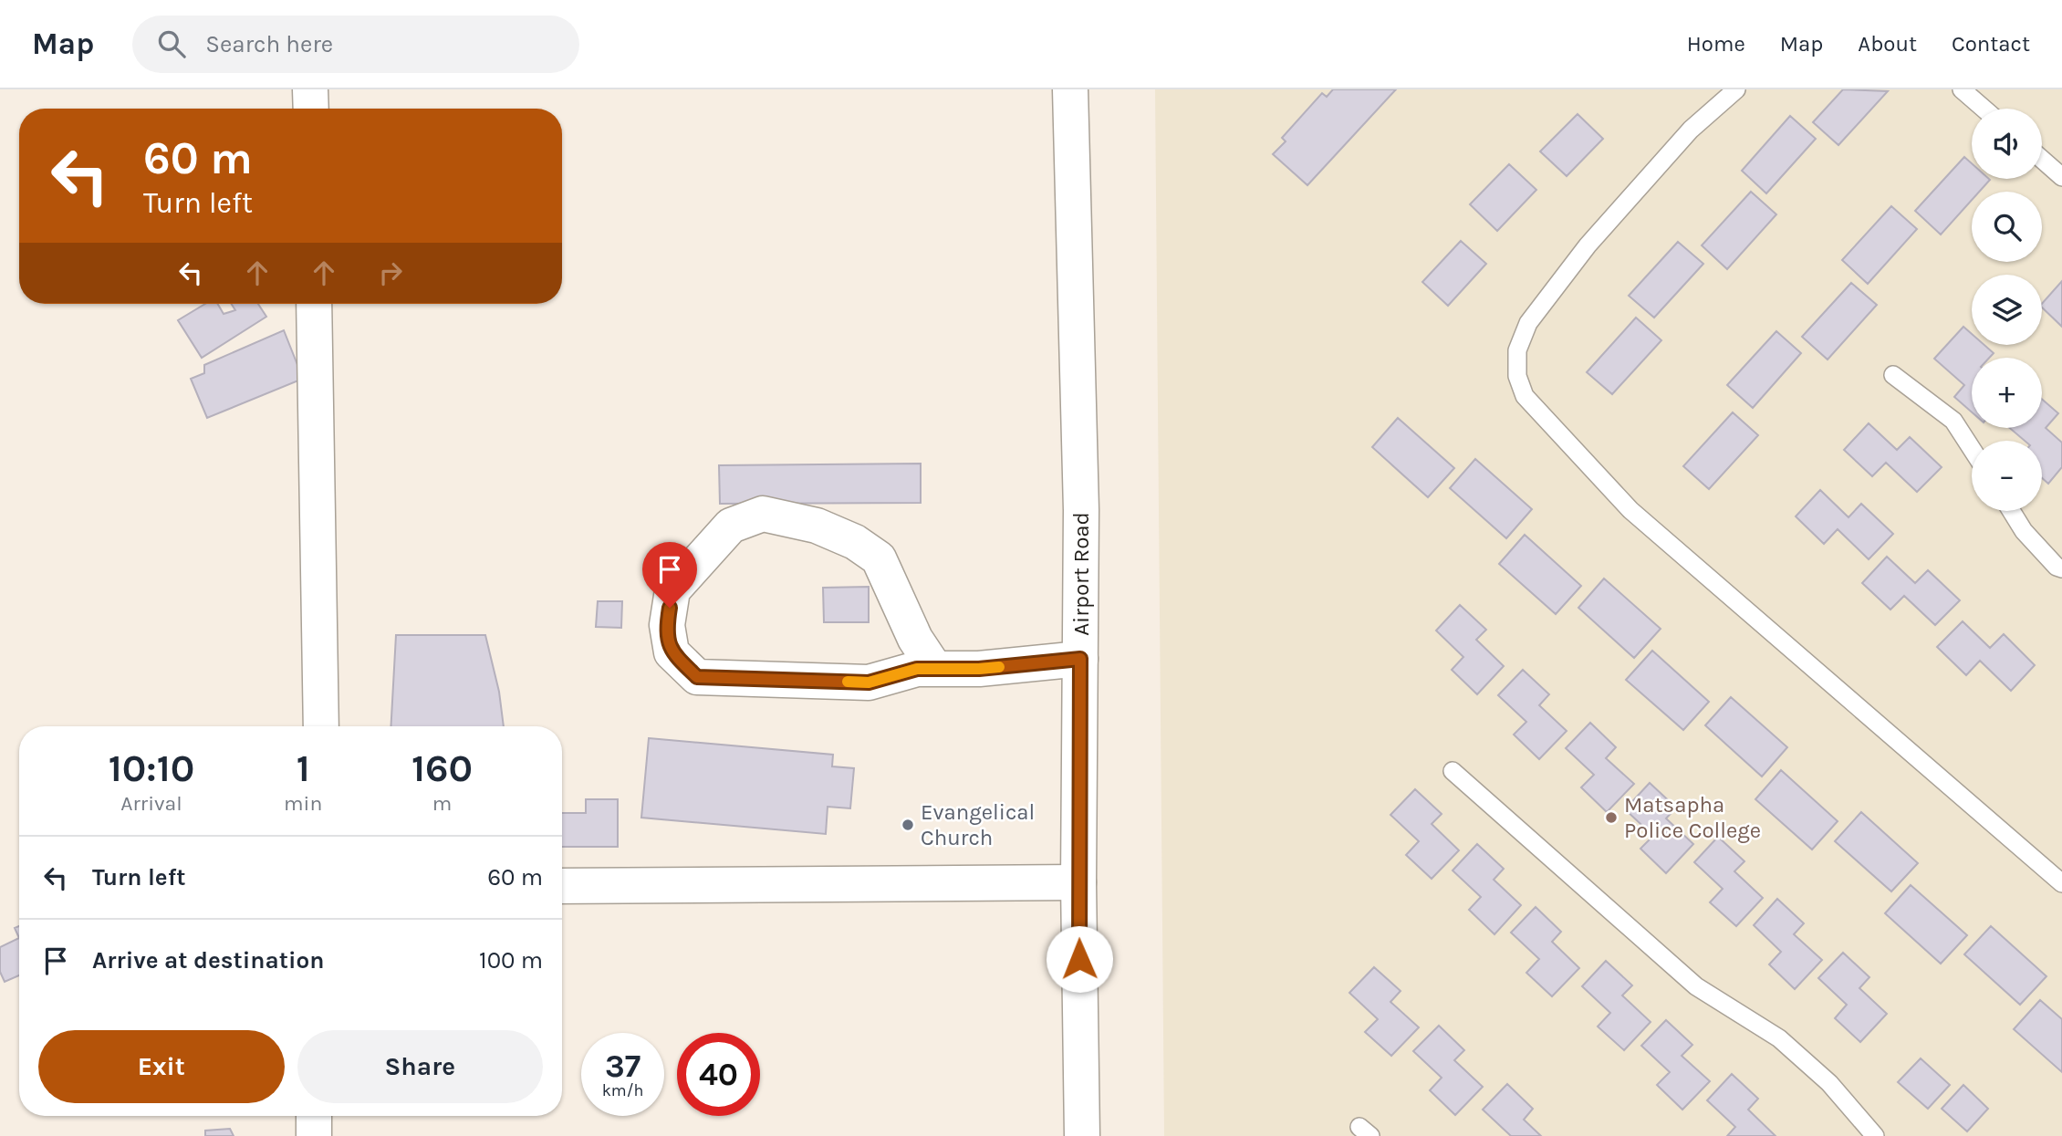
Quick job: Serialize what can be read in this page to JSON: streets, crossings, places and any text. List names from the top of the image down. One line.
{"streets":{"street":["Airport Road"]},"places":["Matsapha Police College","Evangelical Church"],"page":{"header":"Map","search":"Search here","nav":["Home","Map","About","Contact"],"map_buttons":["+","−"],"turn":["60 m","Turn left"],"eta":["10:10","Arrival","1","min","160","m"],"list":[{"name":"Turn left","value":"60 m"},{"name":"Arrive at destination","value":"100 m"}],"buttons":["Exit","Share"],"speed":"37 km/h","limit":"40"}}
